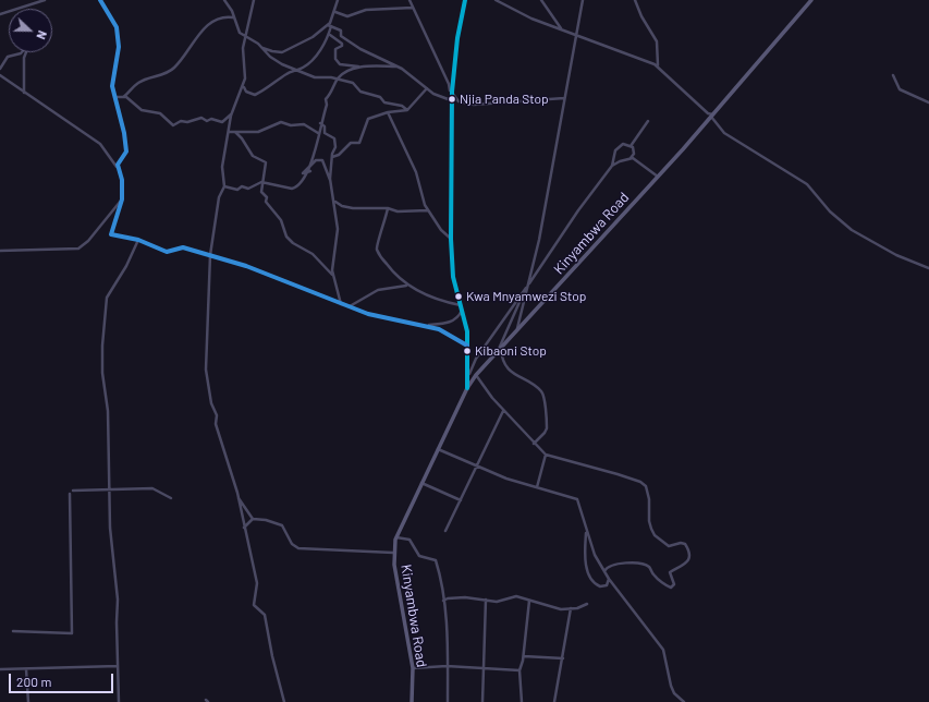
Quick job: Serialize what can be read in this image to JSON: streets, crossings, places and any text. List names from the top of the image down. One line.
{"streets":{"street":["Kinyambwa Road"]},"places":["Njia Panda Stop","Kwa Mnyamwezi Stop","Kibaoni Stop"],"scale_bar":"200 m","north":"right"}
